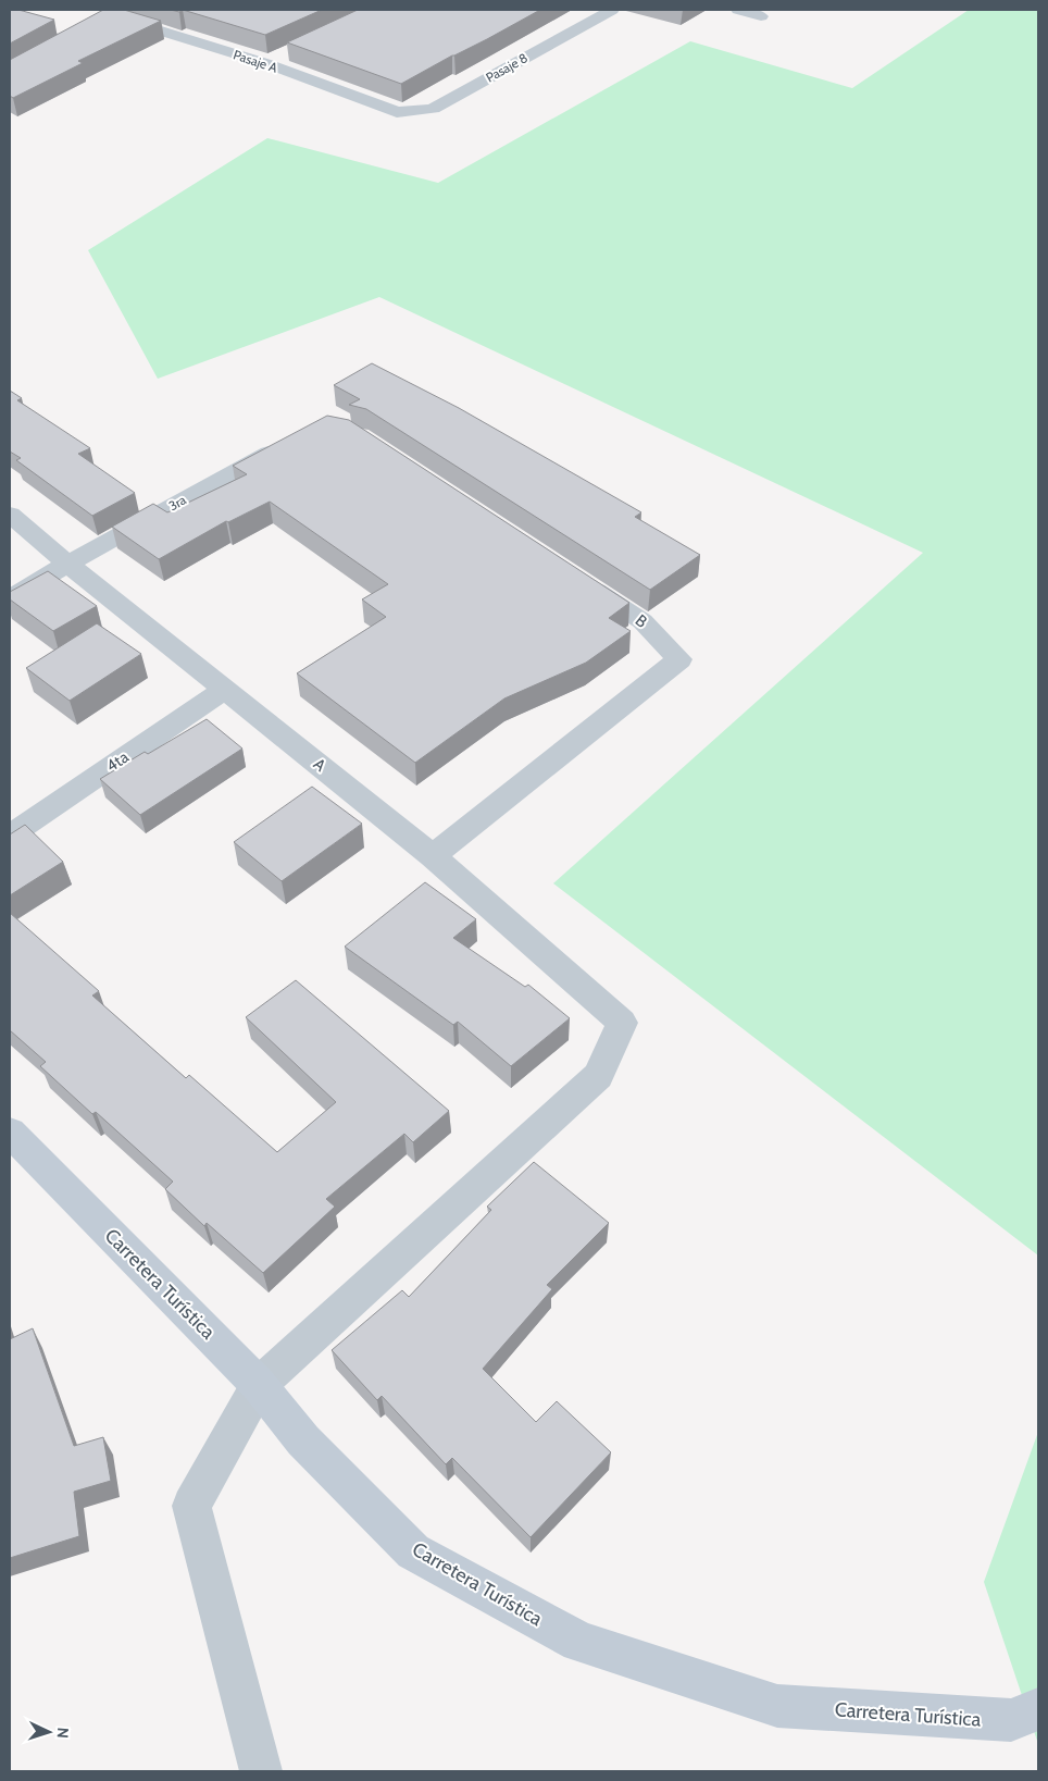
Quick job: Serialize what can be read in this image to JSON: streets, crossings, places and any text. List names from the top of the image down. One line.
{"streets":{"main road":["Carretera Turística"],"street":["Pasaje A","Pasaje 8","3ra","B","4ta","A"]},"crossings":[["Pasaje A","Pasaje 8"],["3ra","A"],["B","A"],["4ta","A"],["A","Carretera Turística"]],"north":"right"}
